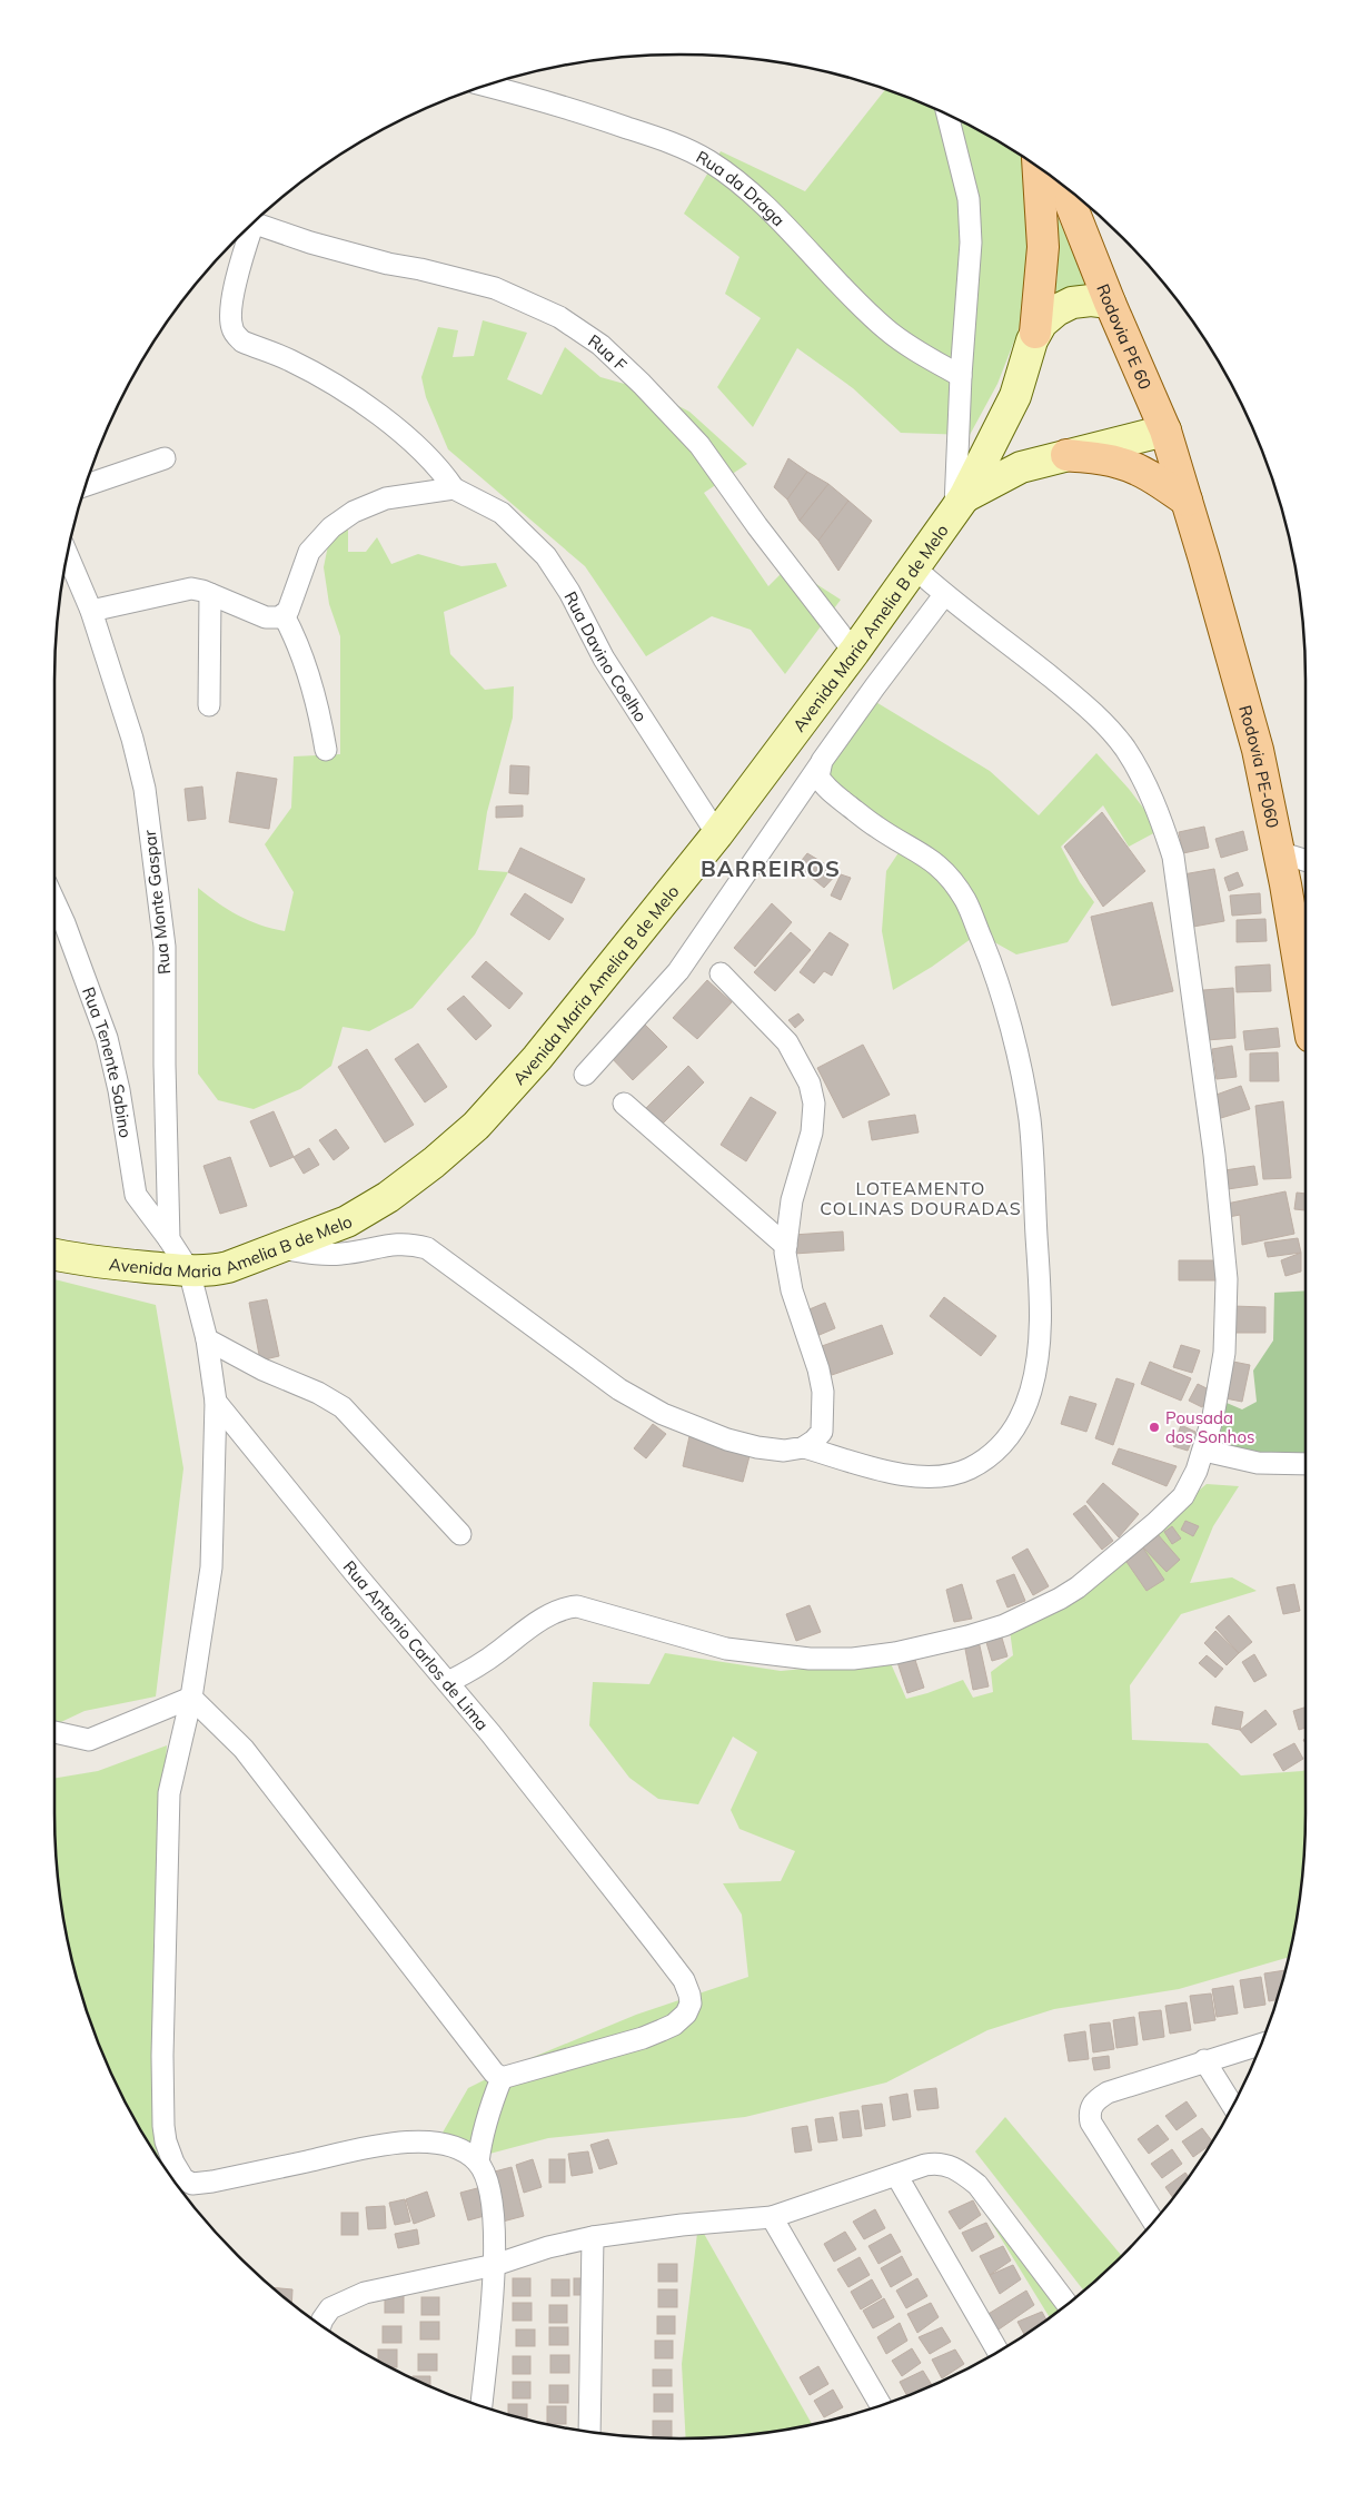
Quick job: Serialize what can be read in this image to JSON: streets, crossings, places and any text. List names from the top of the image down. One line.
{"streets":{"main road":["Rodovia PE 60","Rodovia PE-060"],"street":["Rua da Draga","Rua F","Avenida Maria Amelia B de Melo","Rua Davino Coelho","Rua Monte Gaspar","Rua Tenente Sabino","Rua Antonio Carlos de Lima"]},"crossings":[["Rodovia PE 60","Rodovia PE-060"],["Rua F","Avenida Maria Amelia B de Melo"],["Avenida Maria Amelia B de Melo","Rua Davino Coelho"],["Rua Monte Gaspar","Rua Tenente Sabino"]],"districts":["BARREIROS","LOTEAMENTO COLINAS DOURADAS"],"places":["Pousada dos Sonhos"]}
